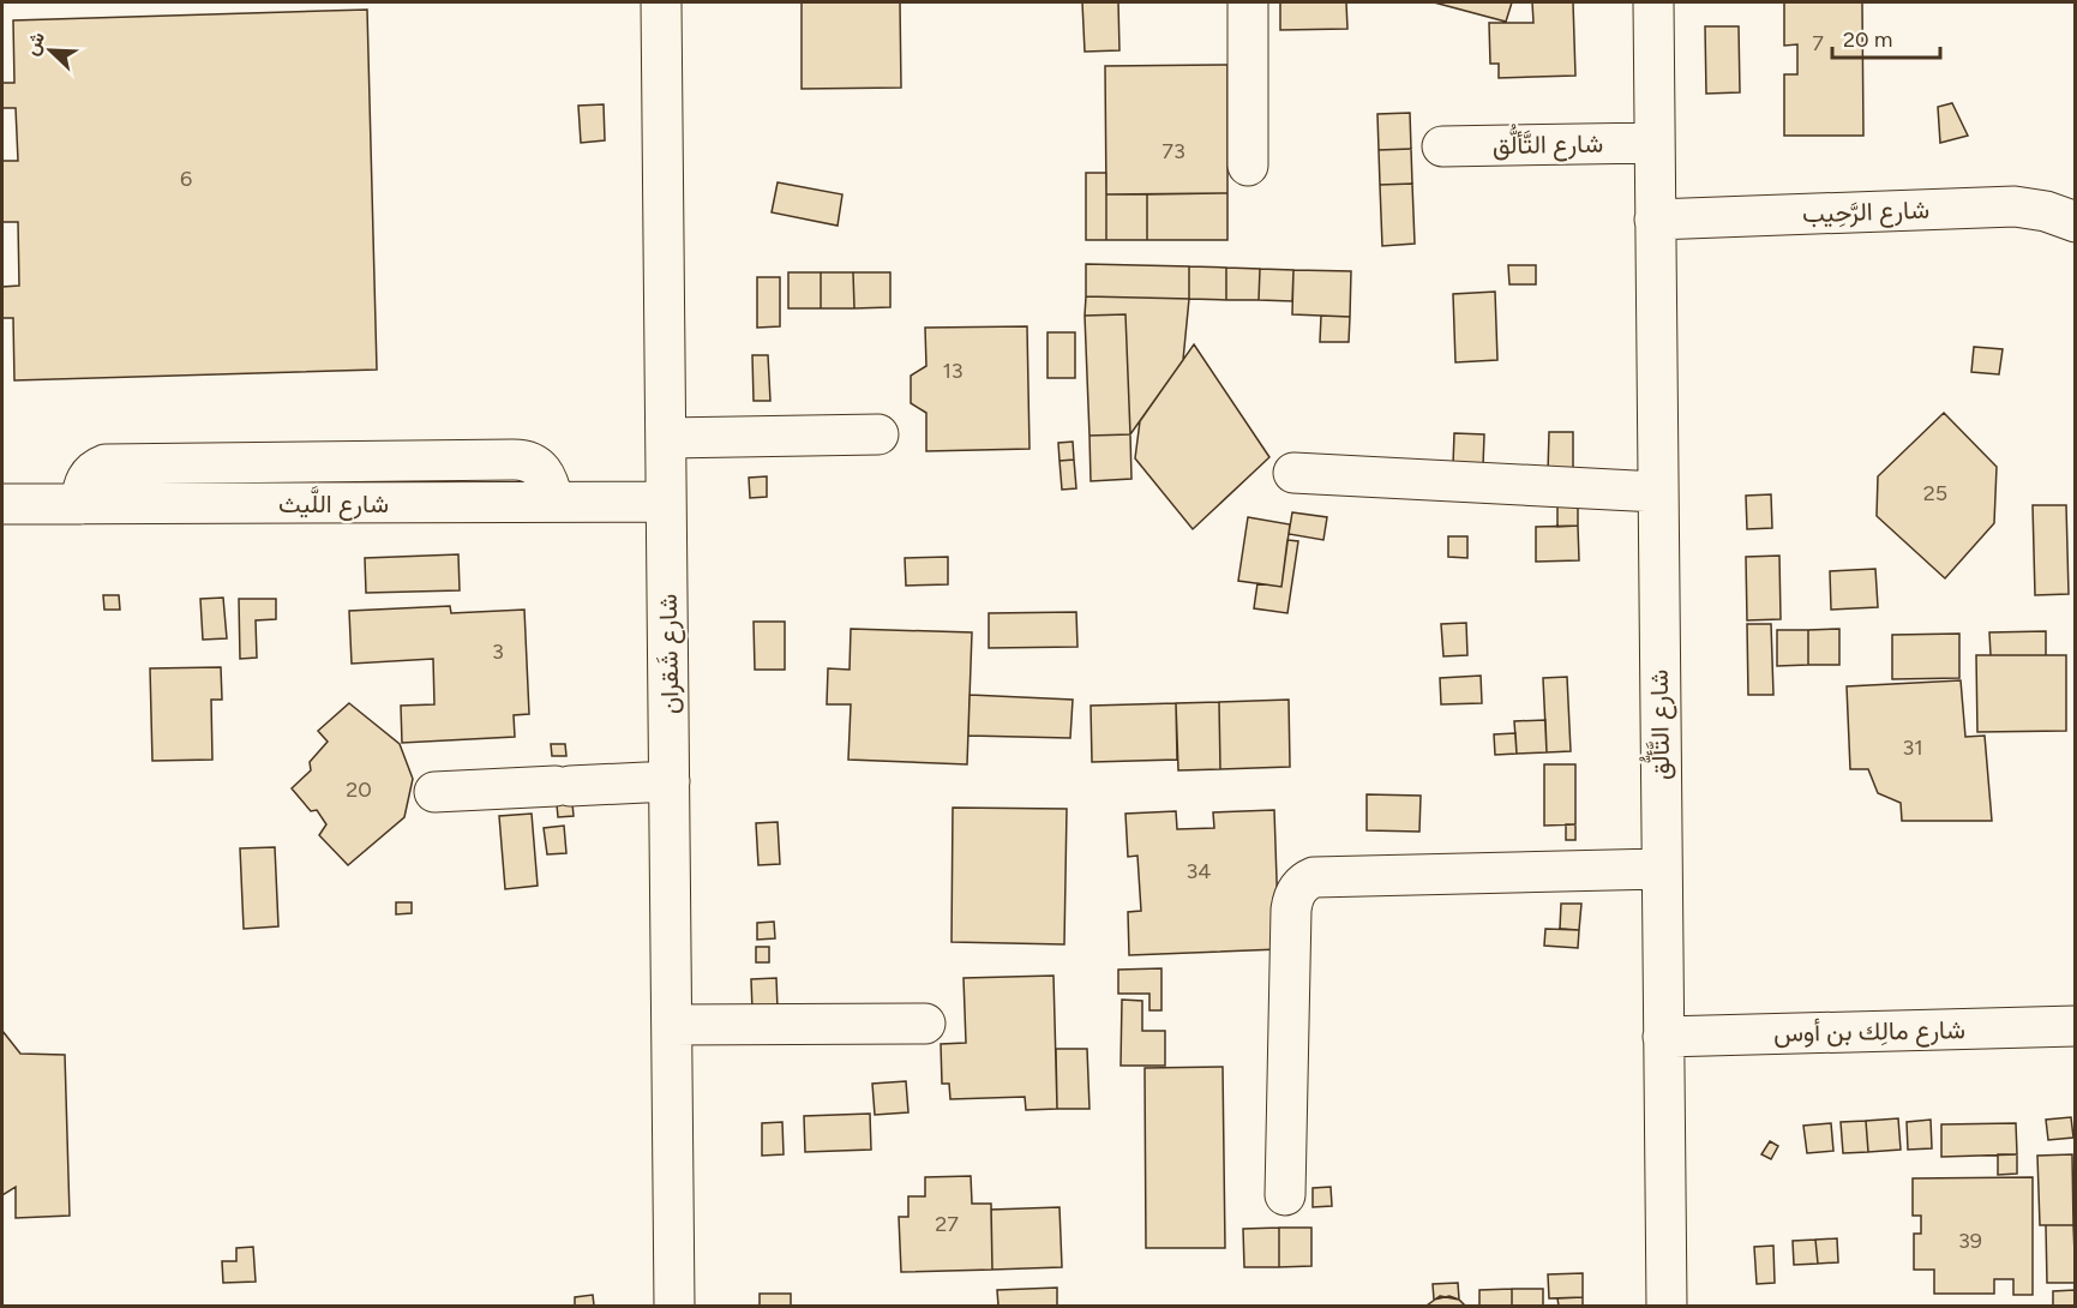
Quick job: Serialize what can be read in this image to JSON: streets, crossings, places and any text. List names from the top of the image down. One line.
{"streets":{"street":["شارع التَّألُّق","شارع الرَّحِيب","شارع اللَّيث","شارع شَقران","شارع مالِك بن أوس"]},"crossings":[["شارع التَّألُّق","شارع الرَّحِيب"],["شارع التَّألُّق","شارع مالِك بن أوس"],["شارع اللَّيث","شارع شَقران"]],"house_numbers":["7","73","6","13","25","3","31","20","34","27","39"],"scale_bar":"20 m","north":"top left"}
